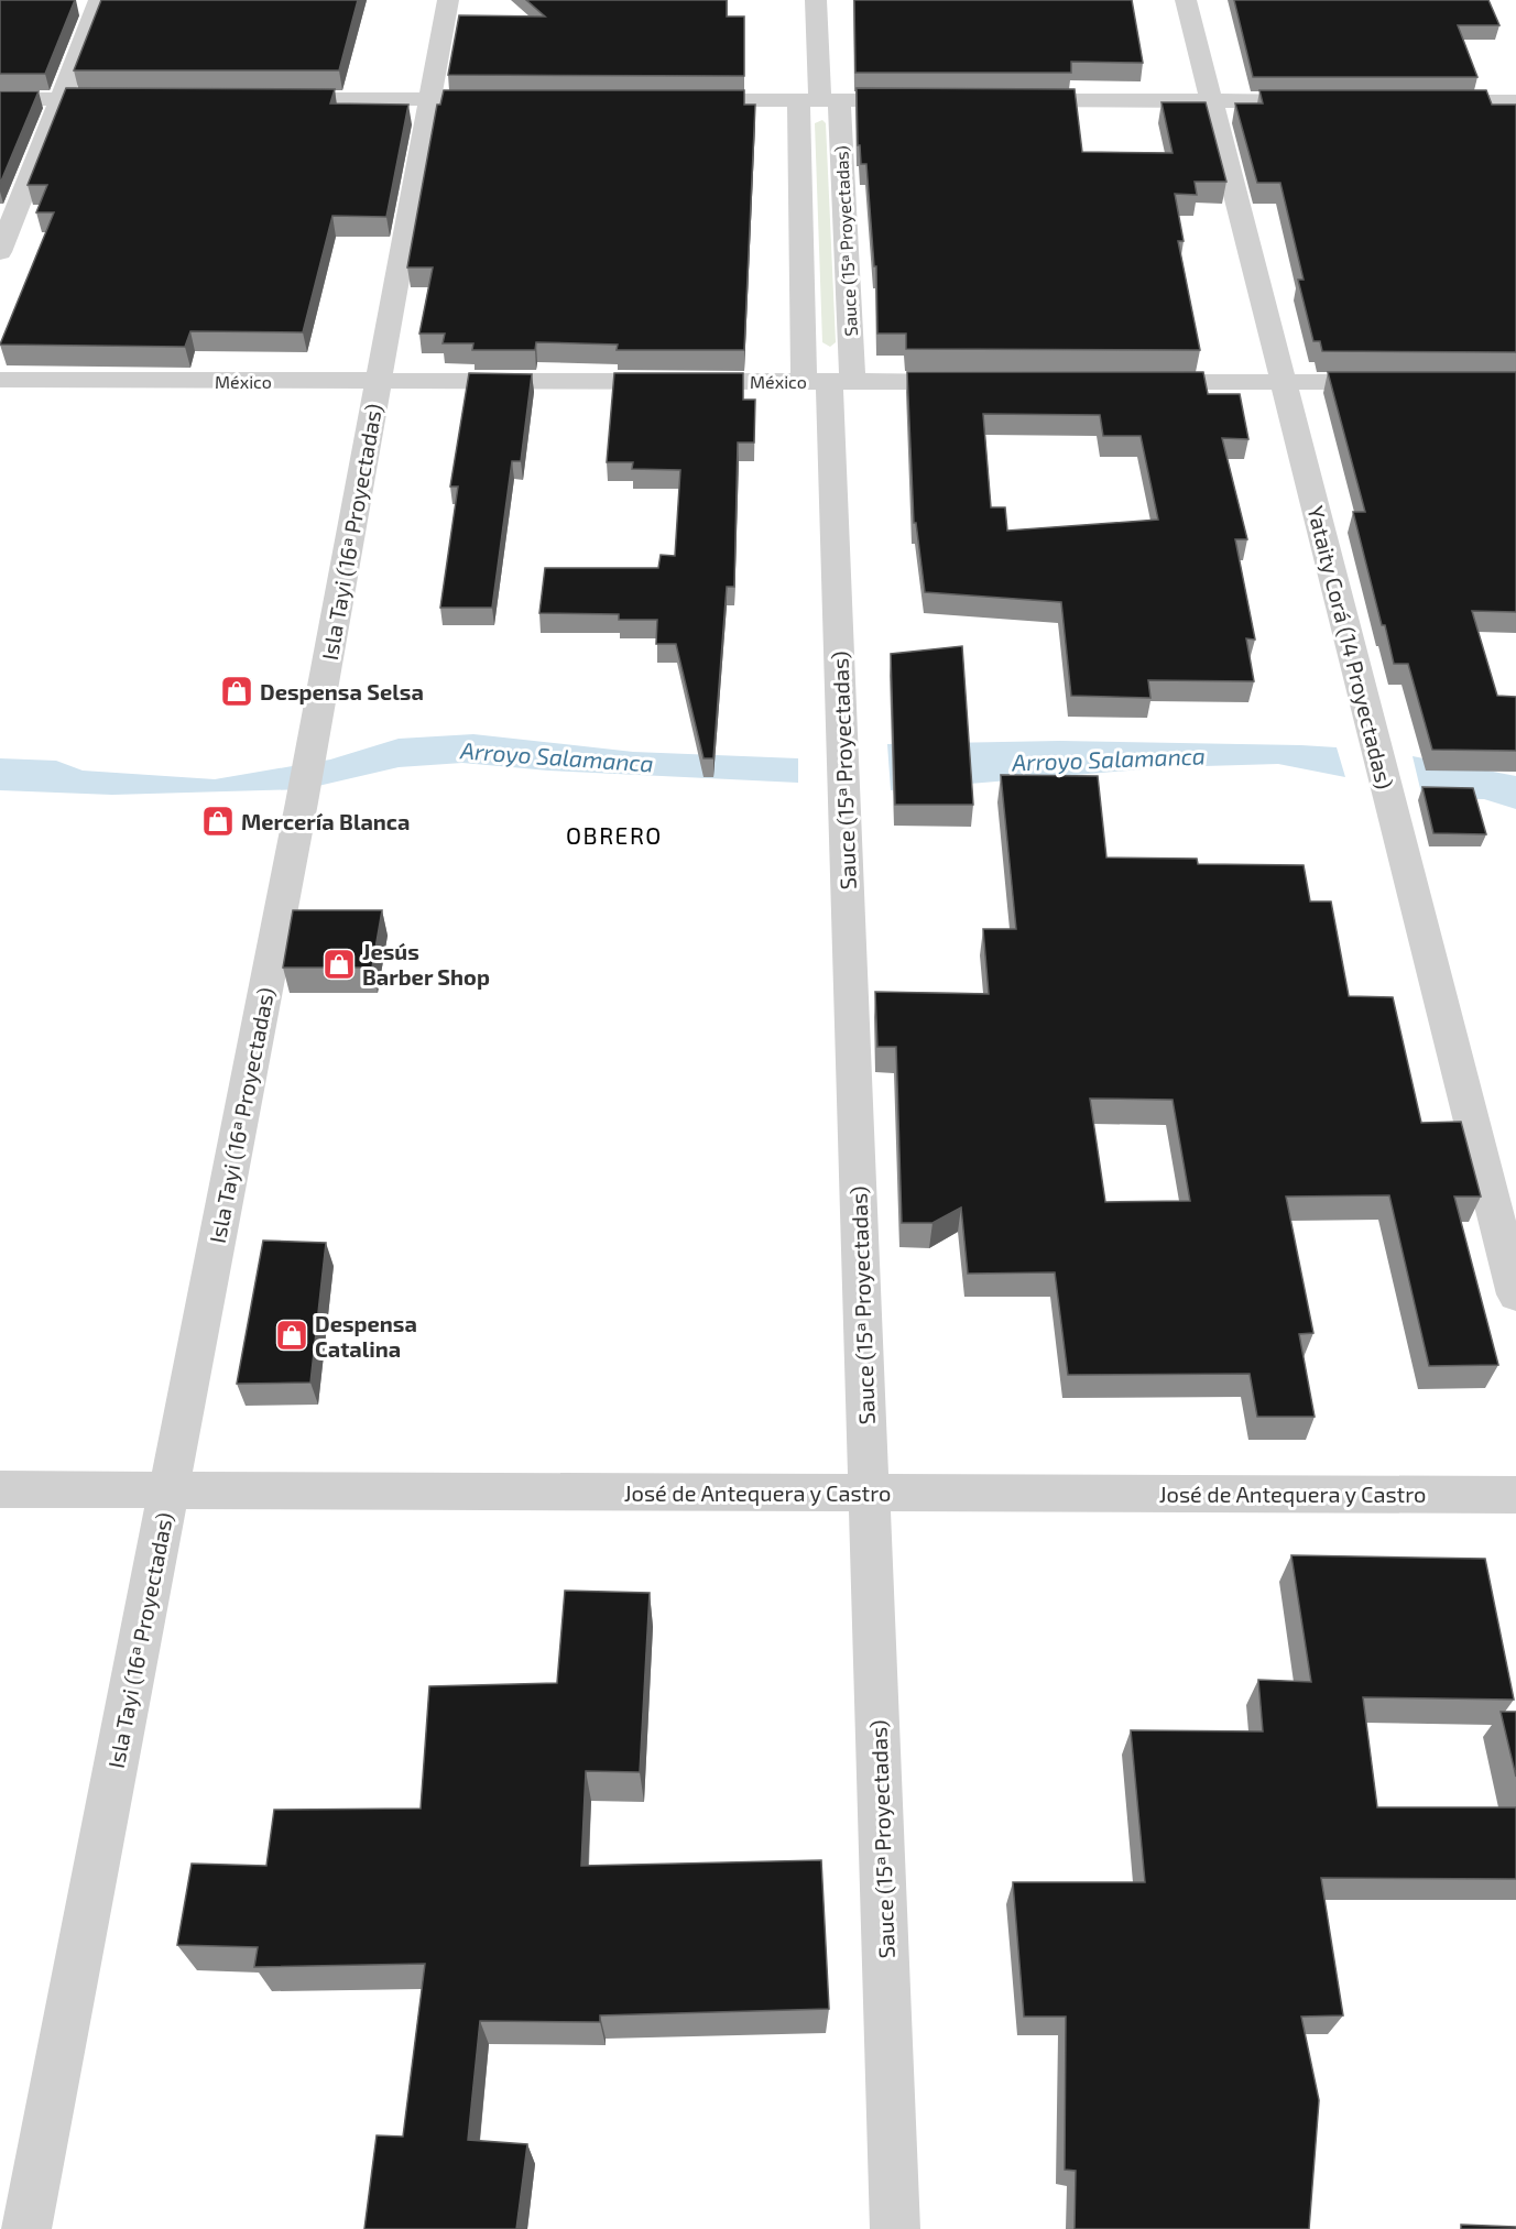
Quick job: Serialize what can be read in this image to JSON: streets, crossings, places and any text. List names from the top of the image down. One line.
{"streets":{"street":["Sauce (15ª Proyectadas)","México","Isla Tayi (16ª Proyectadas)","Yataity Corá (14 Proyectadas)","José de Antequera y Castro"]},"crossings":[["Sauce (15ª Proyectadas)","México"],["Sauce (15ª Proyectadas)","José de Antequera y Castro"],["México","Isla Tayi (16ª Proyectadas)"],["Isla Tayi (16ª Proyectadas)","José de Antequera y Castro"]],"districts":["OBRERO"],"water":["Arroyo Salamanca"],"places":{"shop":["Despensa Selsa","Mercería Blanca","Jesús Barber Shop","Despensa Catalina"]}}
